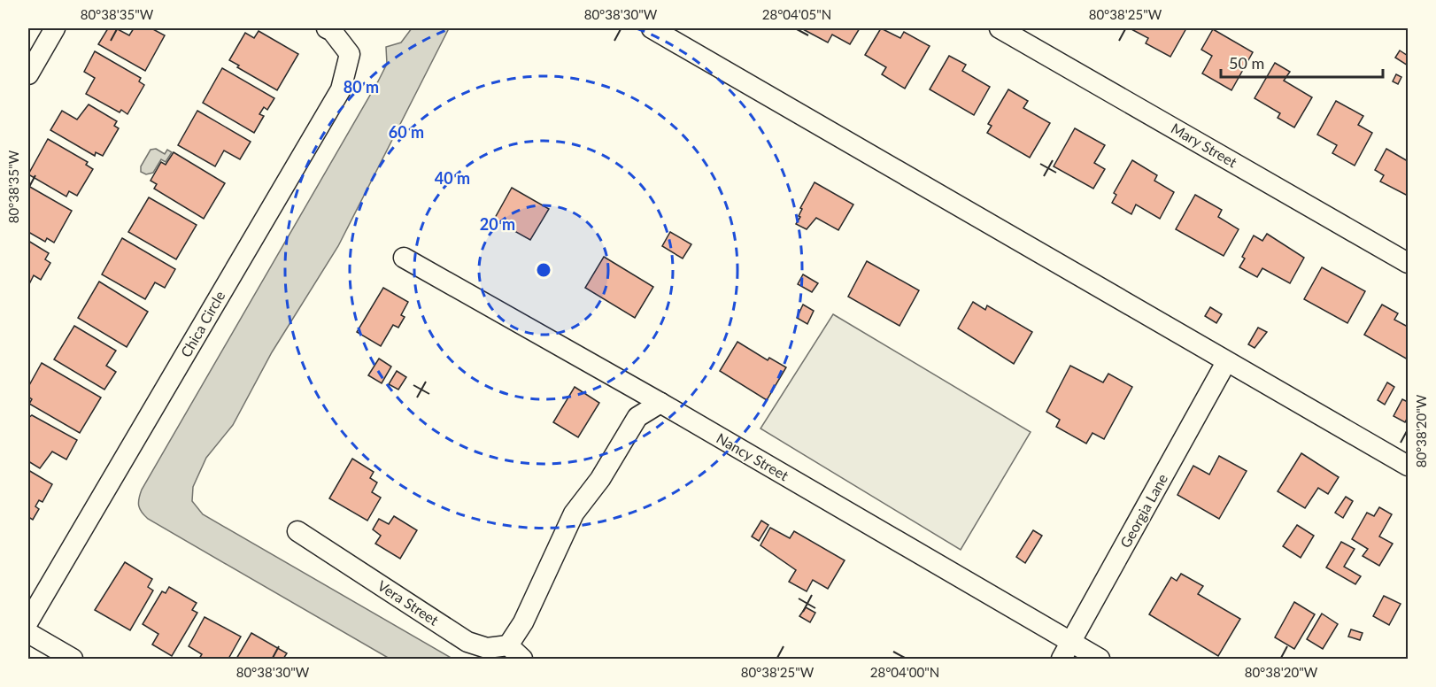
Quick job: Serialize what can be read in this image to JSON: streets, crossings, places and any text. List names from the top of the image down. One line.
{"streets":{"street":["Mary Street","Chica Circle","Nancy Street","Georgia Lane","Vera Street"]},"crossings":[["Nancy Street","Georgia Lane"]],"scale_bar":"50 m","coordinates":["80°38'35\"W","80°38'30\"W","28°04'05\"N","80°38'25\"W","80°38'20\"W","28°04'00\"N"],"rings":["80 m","60 m","40 m","20 m"]}
